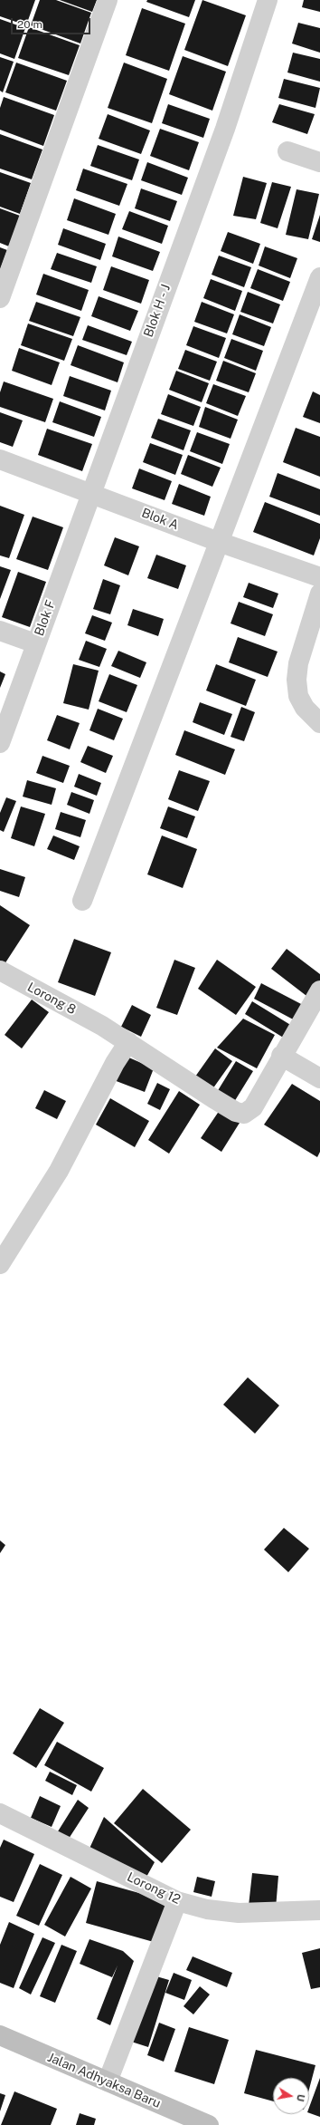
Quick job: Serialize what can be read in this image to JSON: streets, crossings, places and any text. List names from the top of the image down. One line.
{"streets":{"street":["Blok H - J","Blok A","Blok F","Lorong 8","Lorong 12","Jalan Adhyaksa Baru"]},"crossings":[["Blok H - J","Blok A"],["Blok H - J","Blok F"],["Blok A","Blok F"]],"scale_bar":"20 m","north":"right"}
